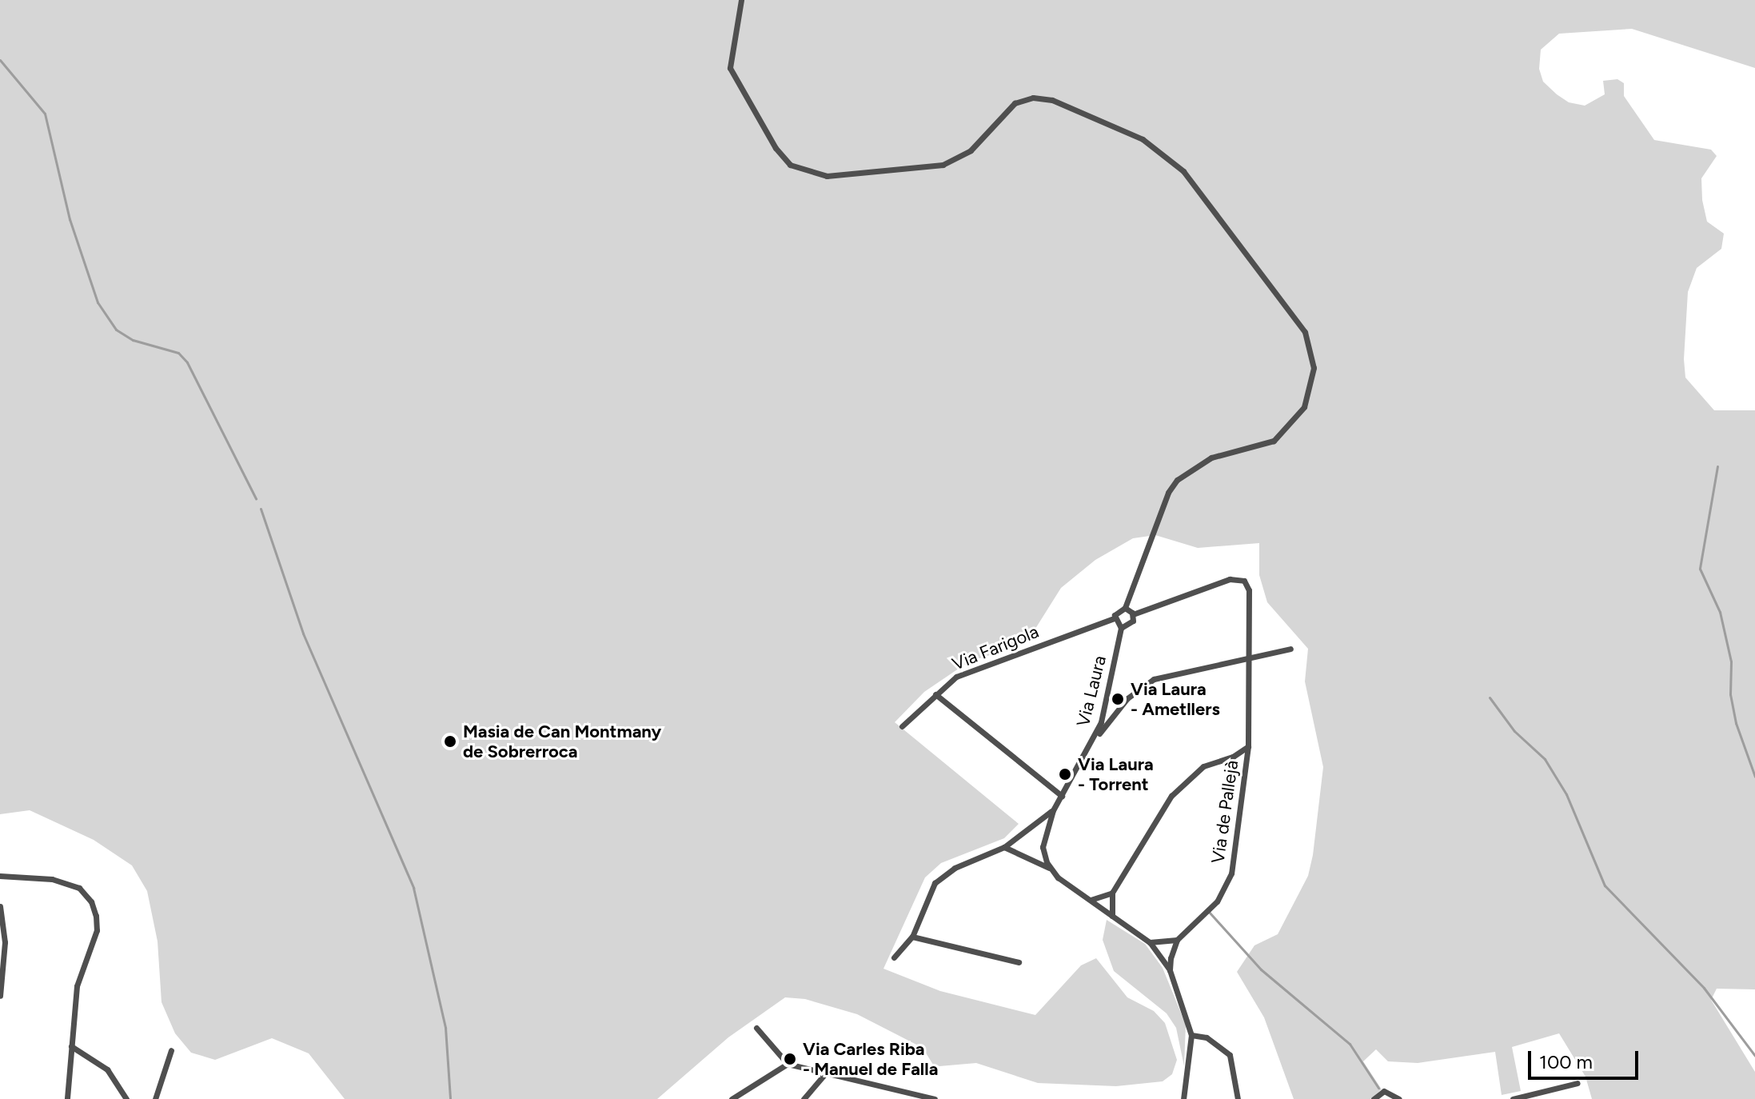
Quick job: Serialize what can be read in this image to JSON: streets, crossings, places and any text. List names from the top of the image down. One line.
{"streets":{"street":["Via Farigola","Via Laura","Via de Pallejà"]},"crossings":[["Via Farigola","Via Laura"],["Via Farigola","Via de Pallejà"],["Via Laura","Via de Pallejà"]],"places":["Via Laura - Ametllers","Masia de Can Montmany de Sobrerroca","Via Laura - Torrent","Via Carles Riba - Manuel de Falla"],"scale_bar":"100 m"}
